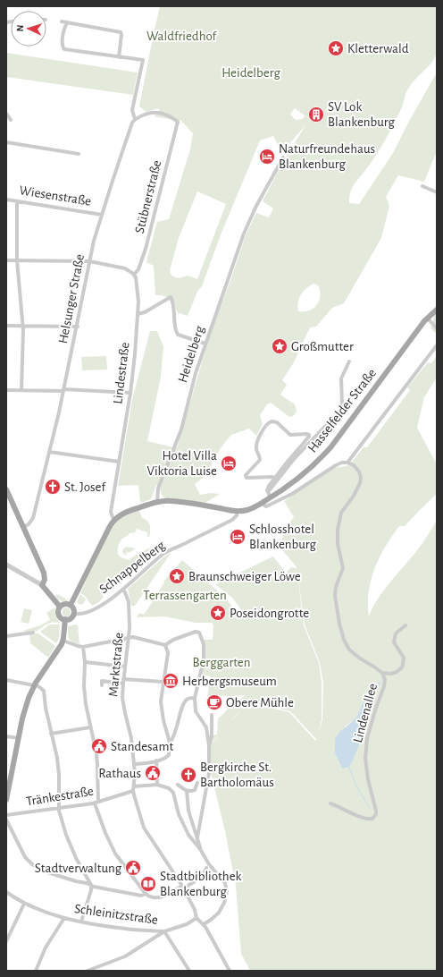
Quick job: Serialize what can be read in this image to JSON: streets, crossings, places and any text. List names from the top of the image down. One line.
{"streets":{"main road":["Hasselfelder Straße"],"street":["Wiesenstraße","Stübnerstraße","Helsunger Straße","Heidelberg","Lindestraße","Schnappelberg","Marktstraße","Lindenallee","Tränkestraße","Schleinitzstraße"]},"crossings":[["Wiesenstraße","Helsunger Straße"],["Stübnerstraße","Helsunger Straße"],["Stübnerstraße","Lindestraße"],["Heidelberg","Hasselfelder Straße"],["Lindestraße","Hasselfelder Straße"],["Hasselfelder Straße","Schnappelberg"],["Schnappelberg","Marktstraße"],["Marktstraße","Tränkestraße"]],"parks":["Waldfriedhof","Heidelberg","Terrassengarten","Berggarten"],"places":{"place":["Kletterwald","Großmutter","Braunschweiger Löwe","Poseidongrotte"],"building":["SV Lok Blankenburg"],"hotel":["Naturfreundehaus Blankenburg","Hotel Villa Viktoria Luise","Schlosshotel Blankenburg"],"church":["St. Josef","Bergkirche St. Bartholomäus"],"museum":["Herbergsmuseum"],"cafe":["Obere Mühle"],"public building":["Standesamt","Rathaus","Stadtverwaltung"],"library":["Stadtbibliothek Blankenburg"]},"north":"left"}
